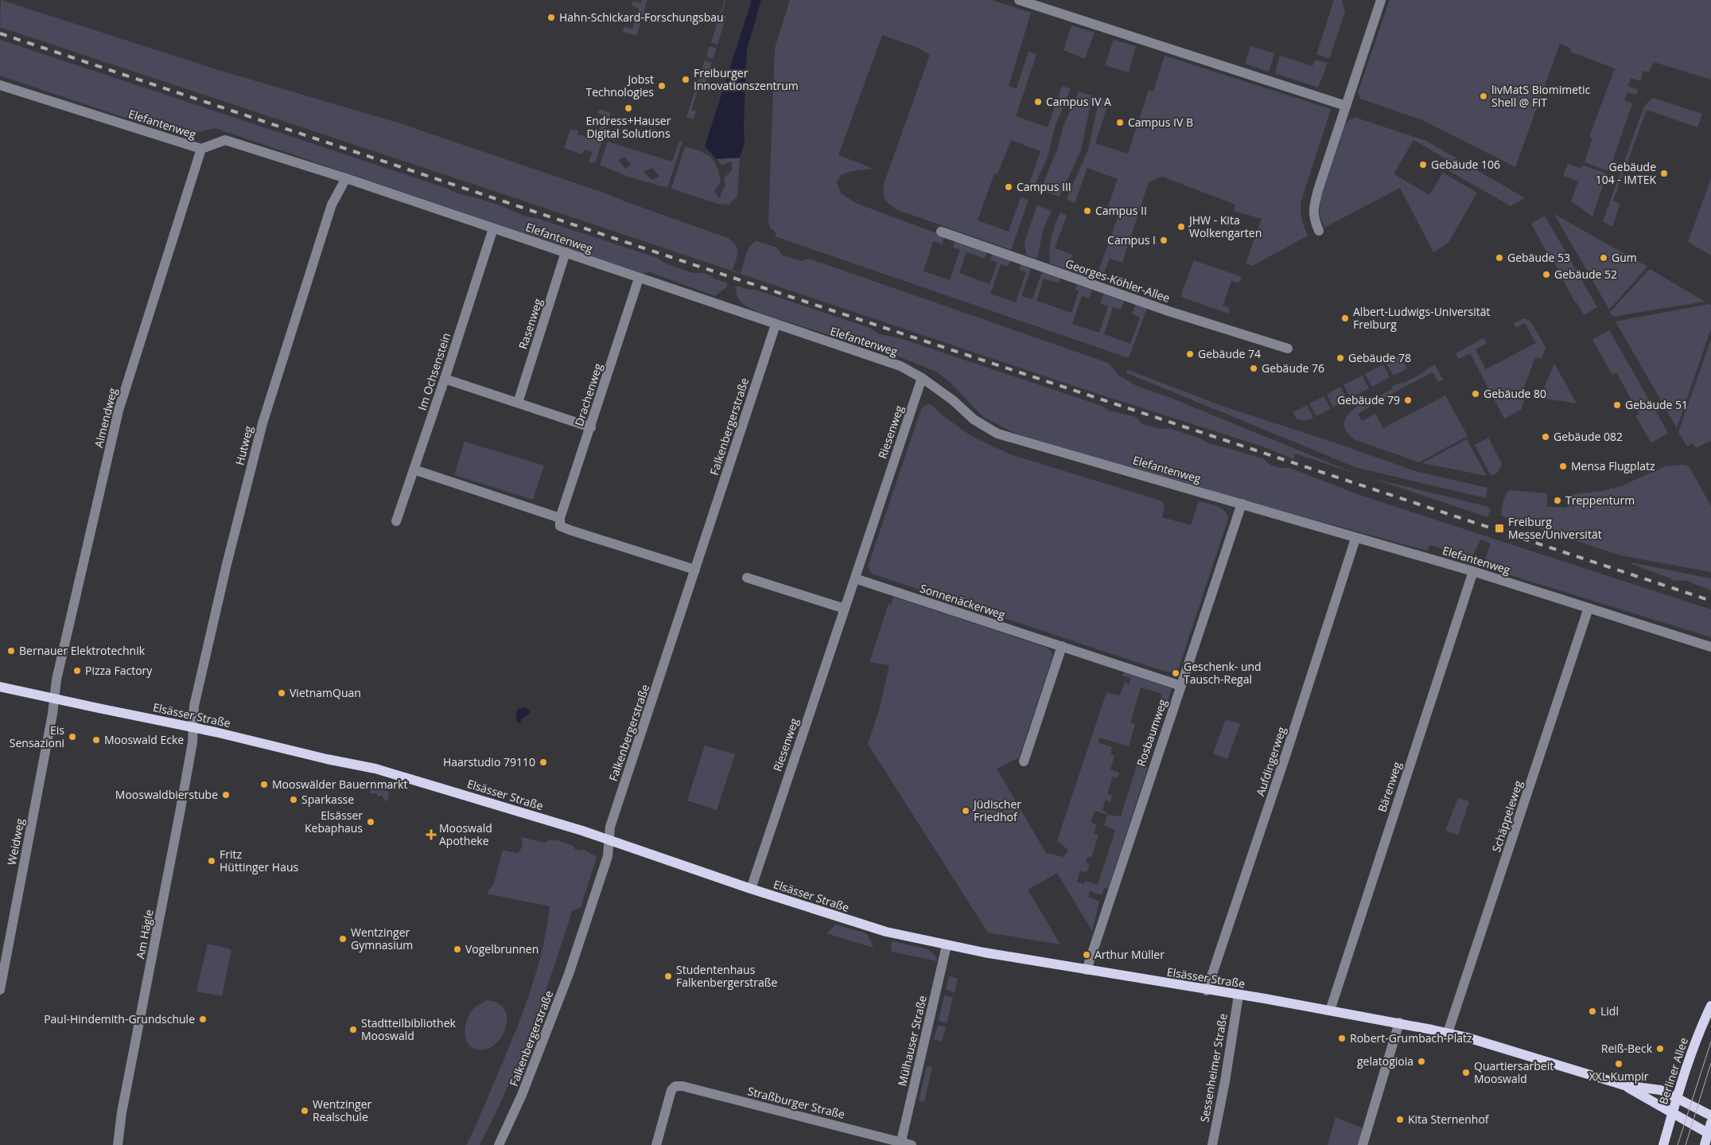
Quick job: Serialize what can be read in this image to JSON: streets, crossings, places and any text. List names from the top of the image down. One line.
{"streets":{"main road":["Elsässer Straße","Berliner Allee"],"street":["Elefantenweg","Georges-Köhler-Allee","Rasenweg","Im Ochsenstein","Drachenweg","Almendweg","Falkenbergerstraße","Riesenweg","Hutweg","Sonnenäckerweg","Rosbaumweg","Aufdingerweg","Bärenweg","Schäppeleweg","Weidweg","Am Hägle","Mülhauser Straße","Sessenheimer Straße","Straßburger Straße"]},"crossings":[["Elefantenweg","Rasenweg"],["Elefantenweg","Im Ochsenstein"],["Elefantenweg","Drachenweg"],["Elefantenweg","Almendweg"],["Elefantenweg","Falkenbergerstraße"],["Elefantenweg","Riesenweg"],["Elefantenweg","Hutweg"],["Elefantenweg","Rosbaumweg"],["Elefantenweg","Aufdingerweg"],["Elefantenweg","Bärenweg"],["Elefantenweg","Schäppeleweg"],["Almendweg","Elsässer Straße"],["Almendweg","Weidweg"],["Falkenbergerstraße","Elsässer Straße"],["Riesenweg","Sonnenäckerweg"],["Riesenweg","Elsässer Straße"],["Hutweg","Elsässer Straße"],["Hutweg","Am Hägle"],["Sonnenäckerweg","Rosbaumweg"],["Elsässer Straße","Rosbaumweg"],["Elsässer Straße","Aufdingerweg"],["Elsässer Straße","Bärenweg"],["Elsässer Straße","Schäppeleweg"],["Elsässer Straße","Weidweg"],["Elsässer Straße","Am Hägle"],["Elsässer Straße","Mülhauser Straße"],["Elsässer Straße","Sessenheimer Straße"],["Elsässer Straße","Berliner Allee"],["Mülhauser Straße","Straßburger Straße"]],"places":{"other":["Hahn-Schickard-Forschungsbau","Freiburger Innovationszentrum","Jobst Technologies","livMatS Biomimetic Shell @ FIT","Campus IV A","Endress+Hauser Digital Solutions","Campus IV B","Gebäude 106","Gebäude 104 - IMTEK","Campus III","Campus II","JHW - Kita Wolkengarten","Campus I","Gebäude 53","Gum","Gebäude 52","Albert-Ludwigs-Universität Freiburg","Gebäude 74","Gebäude 78","Gebäude 76","Gebäude 80","Gebäude 79","Gebäude 51","Gebäude 082","Mensa Flugplatz","Treppenturm","Bernauer Elektrotechnik","Pizza Factory","Geschenk- und Tausch-Regal","VietnamQuan","Eis Sensazioni","Mooswald Ecke","Haarstudio 79110","Mooswälder Bauernmarkt","Mooswaldbierstube","Sparkasse","Jüdischer Friedhof","Elsässer Kebaphaus","Fritz Hüttinger Haus","Wentzinger Gymnasium","Vogelbrunnen","Arthur Müller","Studentenhaus Falkenbergerstraße","Lidl","Paul-Hindemith-Grundschule","Stadtteilbibliothek Mooswald","Robert-Grumbach-Platz","Reiß-Beck","gelatogioia","XXL Kumpir","Quartiersarbeit Mooswald","Wentzinger Realschule","Kita Sternenhof"],"transit":["Freiburg Messe/Universität"],"health":["Mooswald Apotheke"]}}
